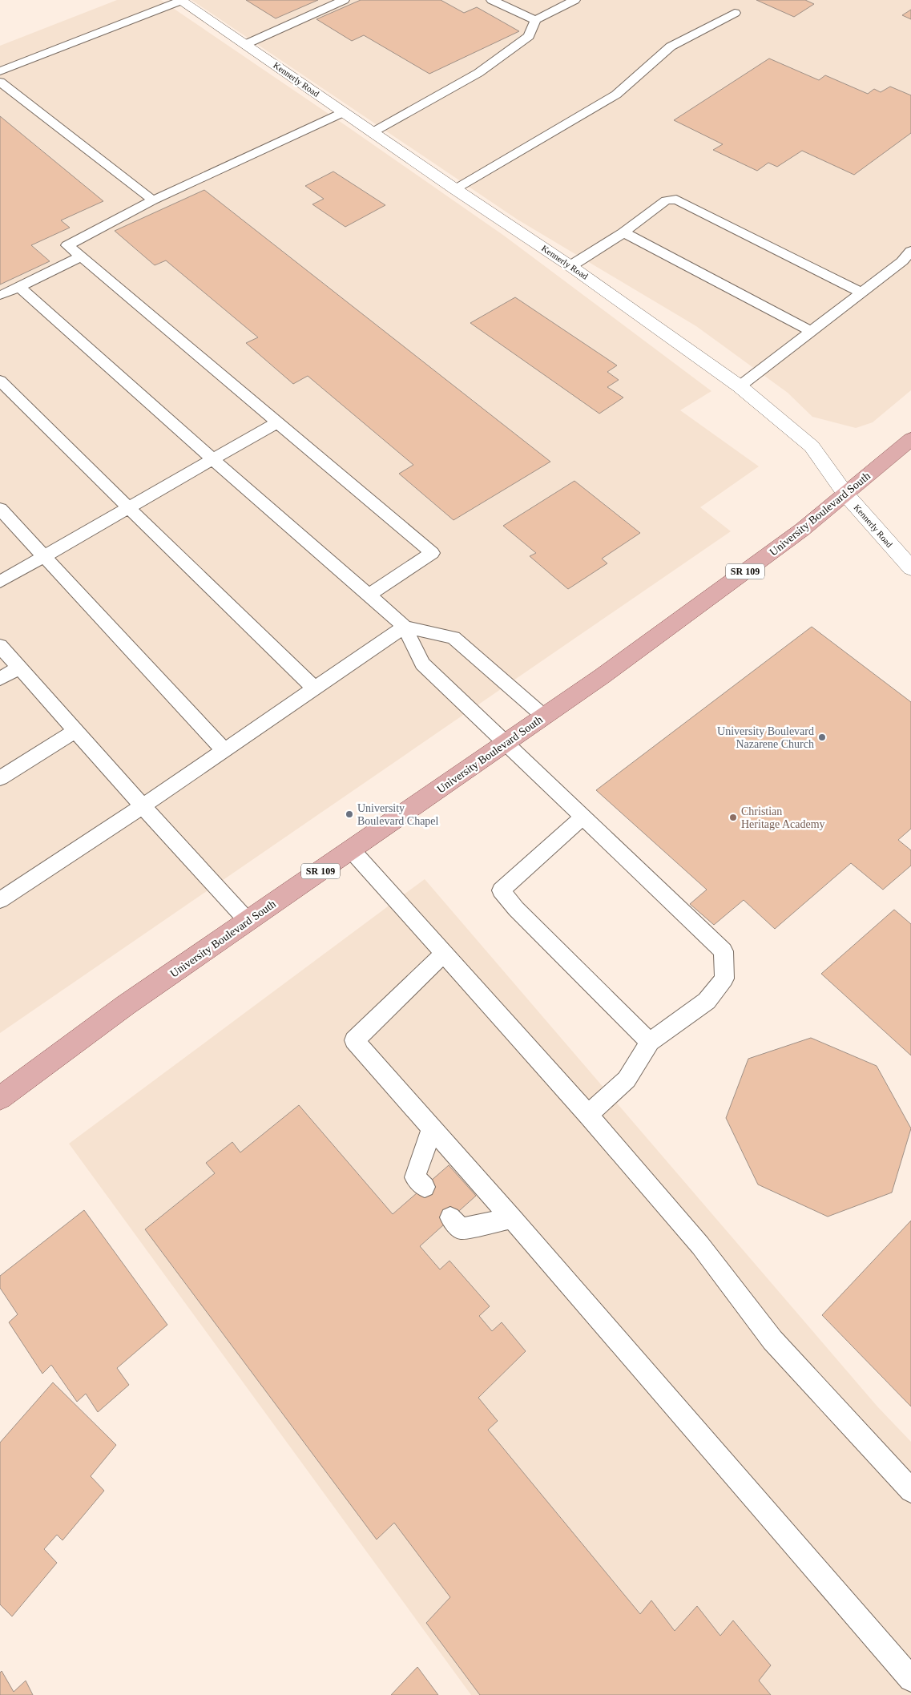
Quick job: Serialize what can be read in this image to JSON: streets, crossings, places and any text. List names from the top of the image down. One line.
{"streets":{"main road":["University Boulevard South","SR 109"],"street":["Kennerly Road"]},"crossings":[["Kennerly Road","University Boulevard South"]],"places":["University Boulevard Nazarene Church","University Boulevard Chapel","Christian Heritage Academy"]}
